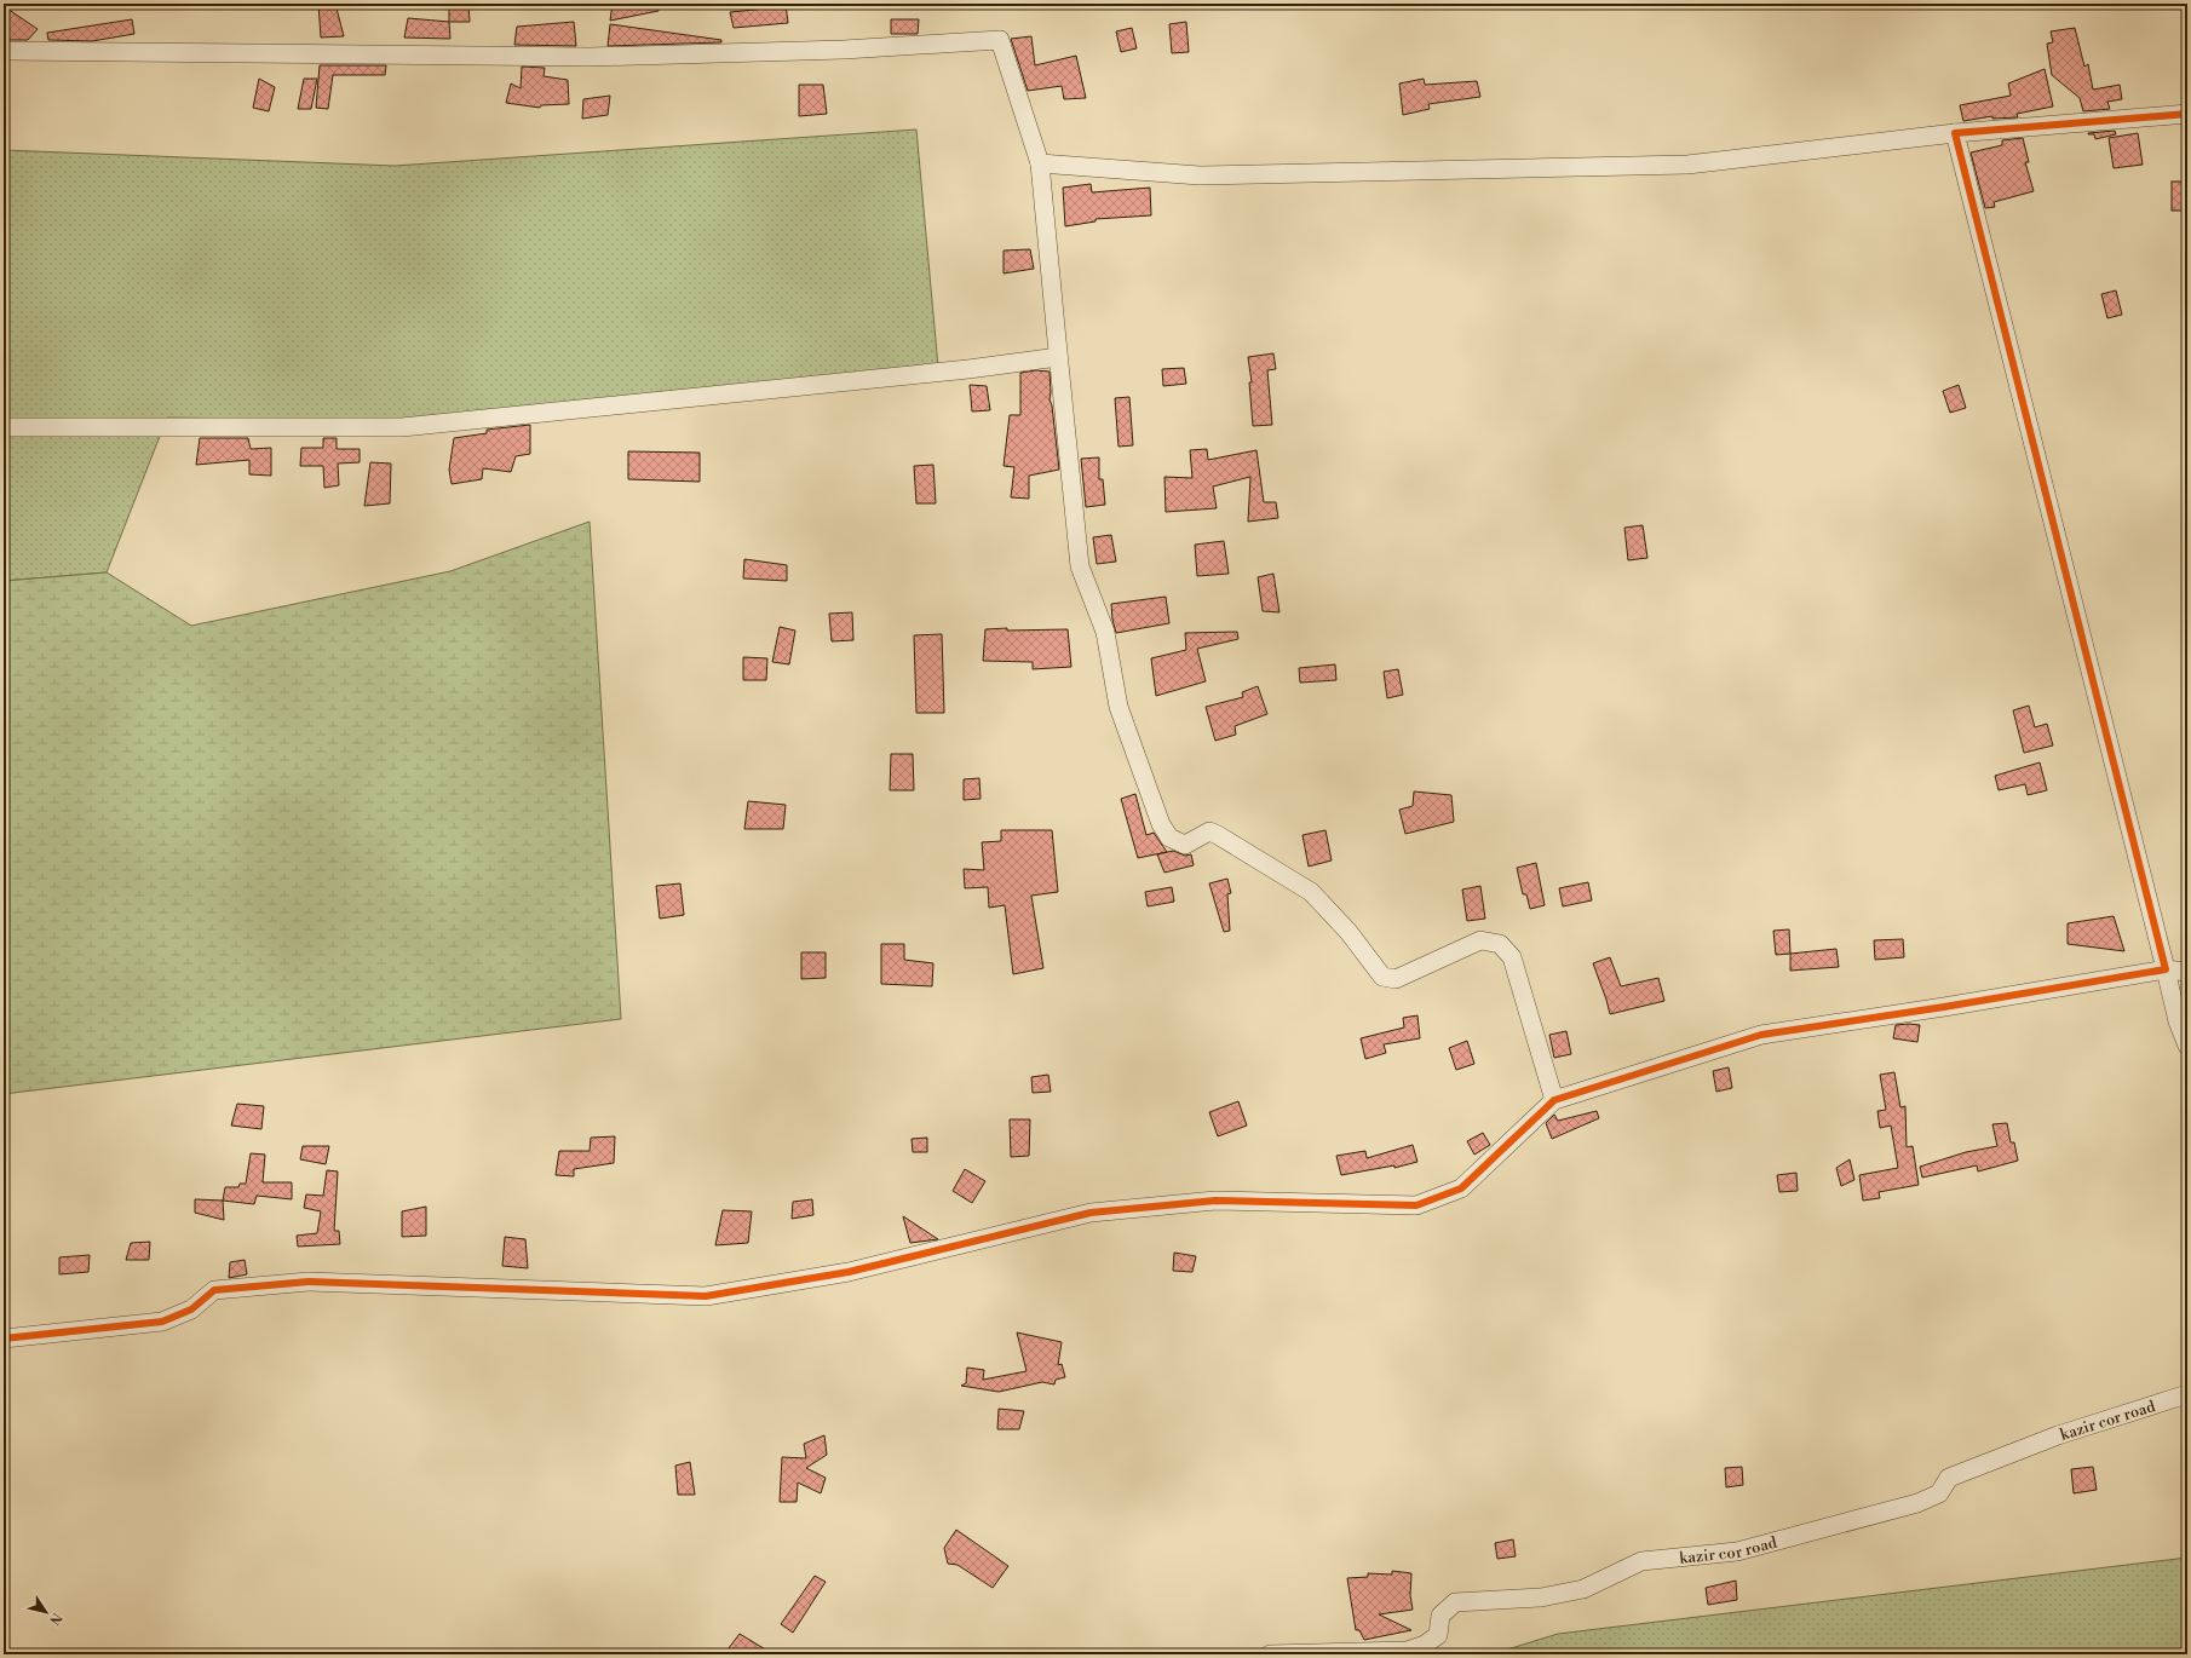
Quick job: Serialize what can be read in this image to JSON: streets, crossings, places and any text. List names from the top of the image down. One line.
{"streets":{"street":["kazir cor road"]},"north":"bottom right"}
